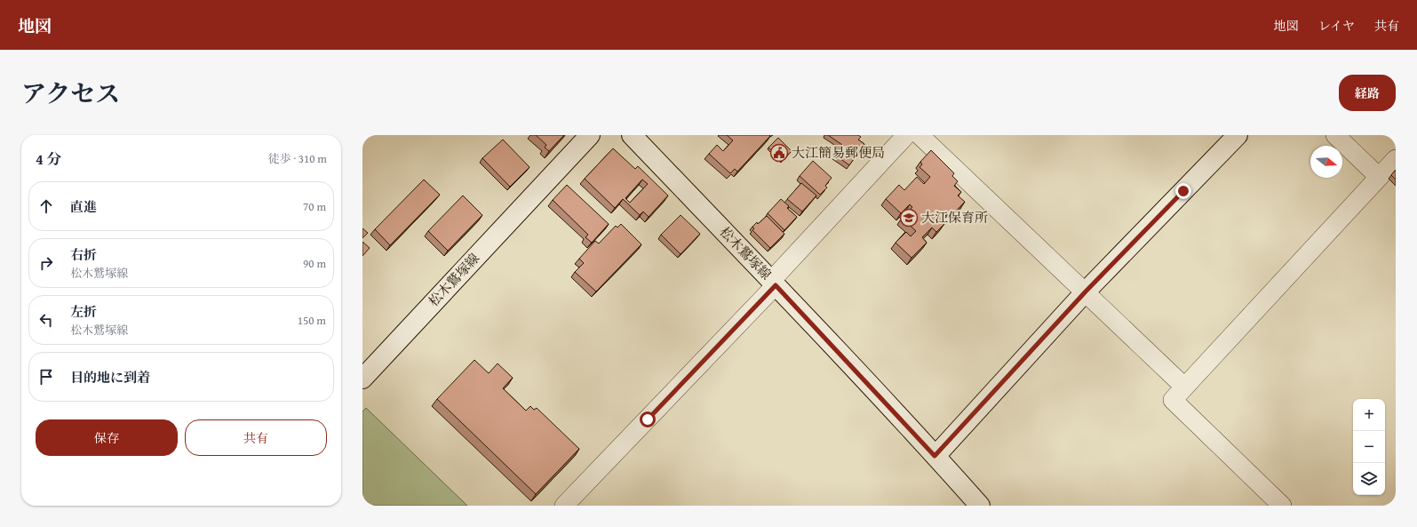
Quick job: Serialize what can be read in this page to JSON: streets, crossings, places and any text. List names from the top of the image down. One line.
{"streets":{"main road":["松木鷲塚線"]},"places":{"public building":["大江簡易郵便局"],"school or university":["大江保育所"]},"north":"right","page":{"header":"地図","nav":["地図","レイヤ","共有"],"title":"アクセス","buttons":["経路",["保存","共有"]],"heading":["4 分","徒歩 · 310 m"],"list":[["直進","70 m"],["右折","松木鷲塚線","90 m"],["左折","松木鷲塚線","150 m"],"目的地に到着"],"map_buttons":["+","−"]}}
